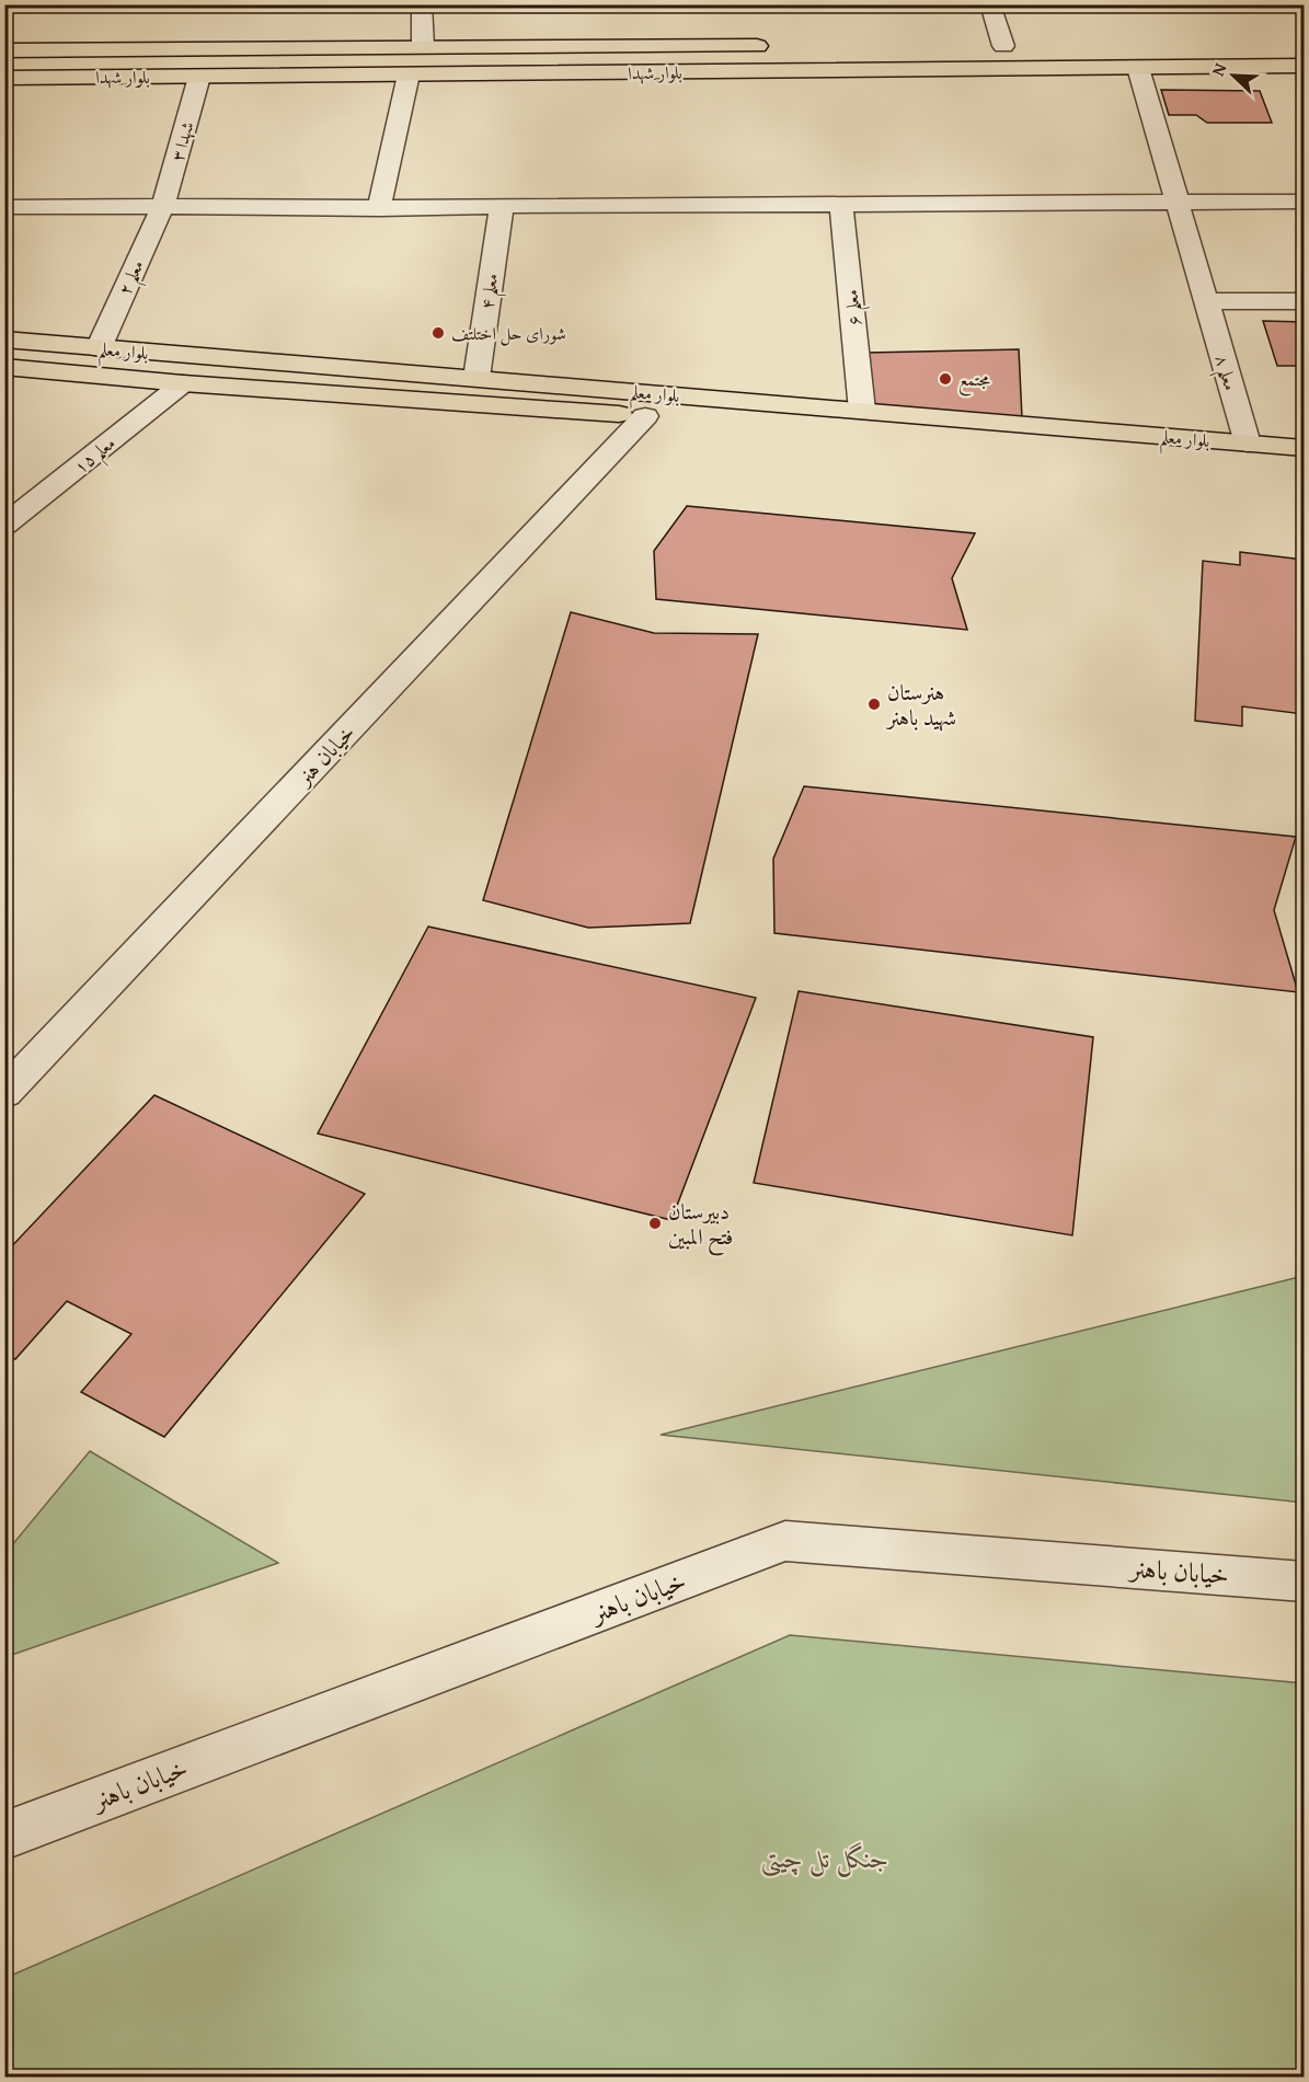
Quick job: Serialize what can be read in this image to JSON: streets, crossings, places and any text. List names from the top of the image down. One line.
{"streets":{"main road":["بلوار شهدا","بلوار معلم"],"street":["شهدا ۳","معلم ۲","معلم ۴","معلم ۶","معلم ۸","معلم ۱۵","خیابان هنر","خیابان باهنر"]},"crossings":[["بلوار شهدا","شهدا ۳"],["بلوار شهدا","معلم ۸"],["شهدا ۳","معلم ۲"],["معلم ۲","بلوار معلم"],["معلم ۴","بلوار معلم"],["معلم ۶","بلوار معلم"],["بلوار معلم","معلم ۸"],["بلوار معلم","معلم ۱۵"],["بلوار معلم","خیابان هنر"]],"parks":["جنگل تل چیتی"],"places":["شورای حل اختلتف","مجتمع","هنرستان شهید باهنر","دبیرستان فتح المبین"],"north":"top left"}
